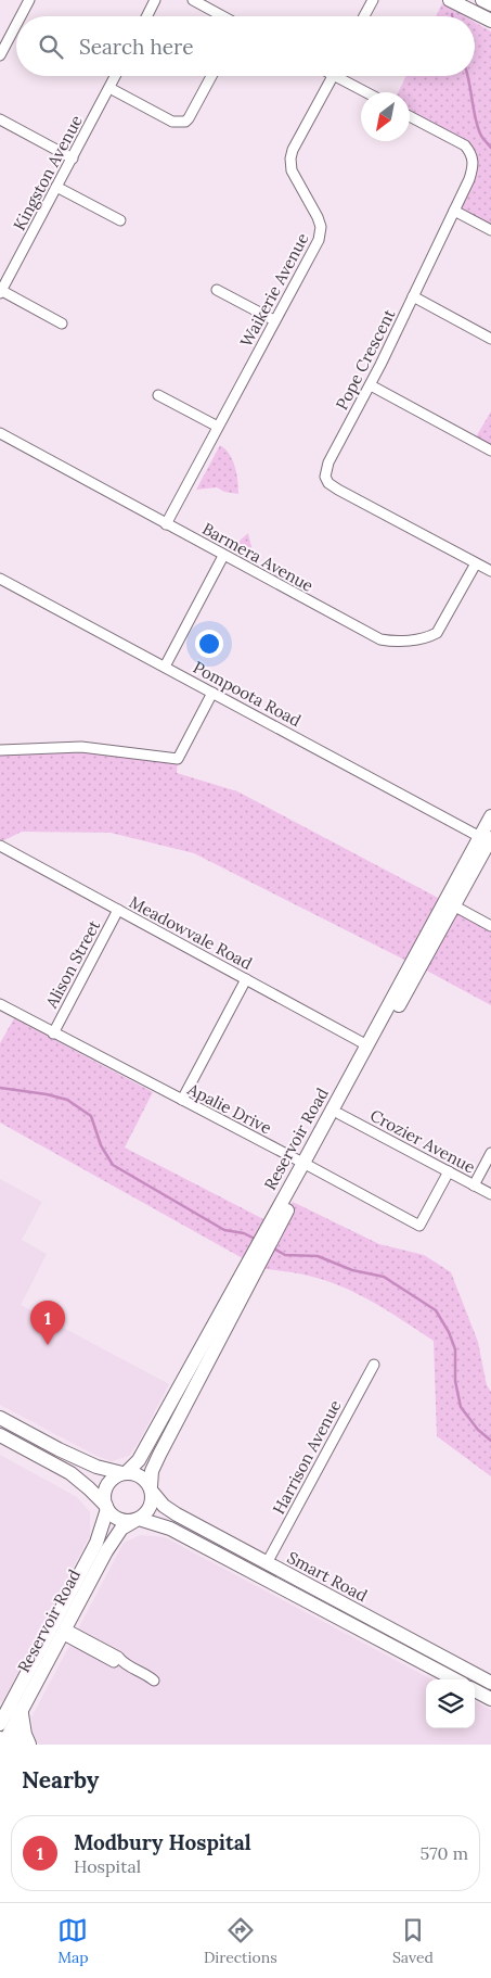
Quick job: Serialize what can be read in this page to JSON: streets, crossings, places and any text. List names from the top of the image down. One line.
{"streets":{"main road":["Reservoir Road","Smart Road"],"street":["Kingston Avenue","Waikerie Avenue","Pope Crescent","Barmera Avenue","Pompoota Road","Meadowvale Road","Alison Street","Apalie Drive","Crozier Avenue","Harrison Avenue"]},"crossings":[["Waikerie Avenue","Barmera Avenue"],["Pope Crescent","Barmera Avenue"],["Pompoota Road","Reservoir Road"],["Meadowvale Road","Alison Street"],["Meadowvale Road","Reservoir Road"],["Alison Street","Apalie Drive"],["Apalie Drive","Reservoir Road"],["Apalie Drive","Crozier Avenue"],["Reservoir Road","Crozier Avenue"],["Reservoir Road","Smart Road"],["Harrison Avenue","Smart Road"]],"north":"bottom left","page":{"search":"Search here","pins":"1","heading":"Nearby","list":[{"mark":"1","name":"Modbury Hospital","note":"Hospital","value":"570 m"}],"nav":["Map","Directions","Saved"]}}
